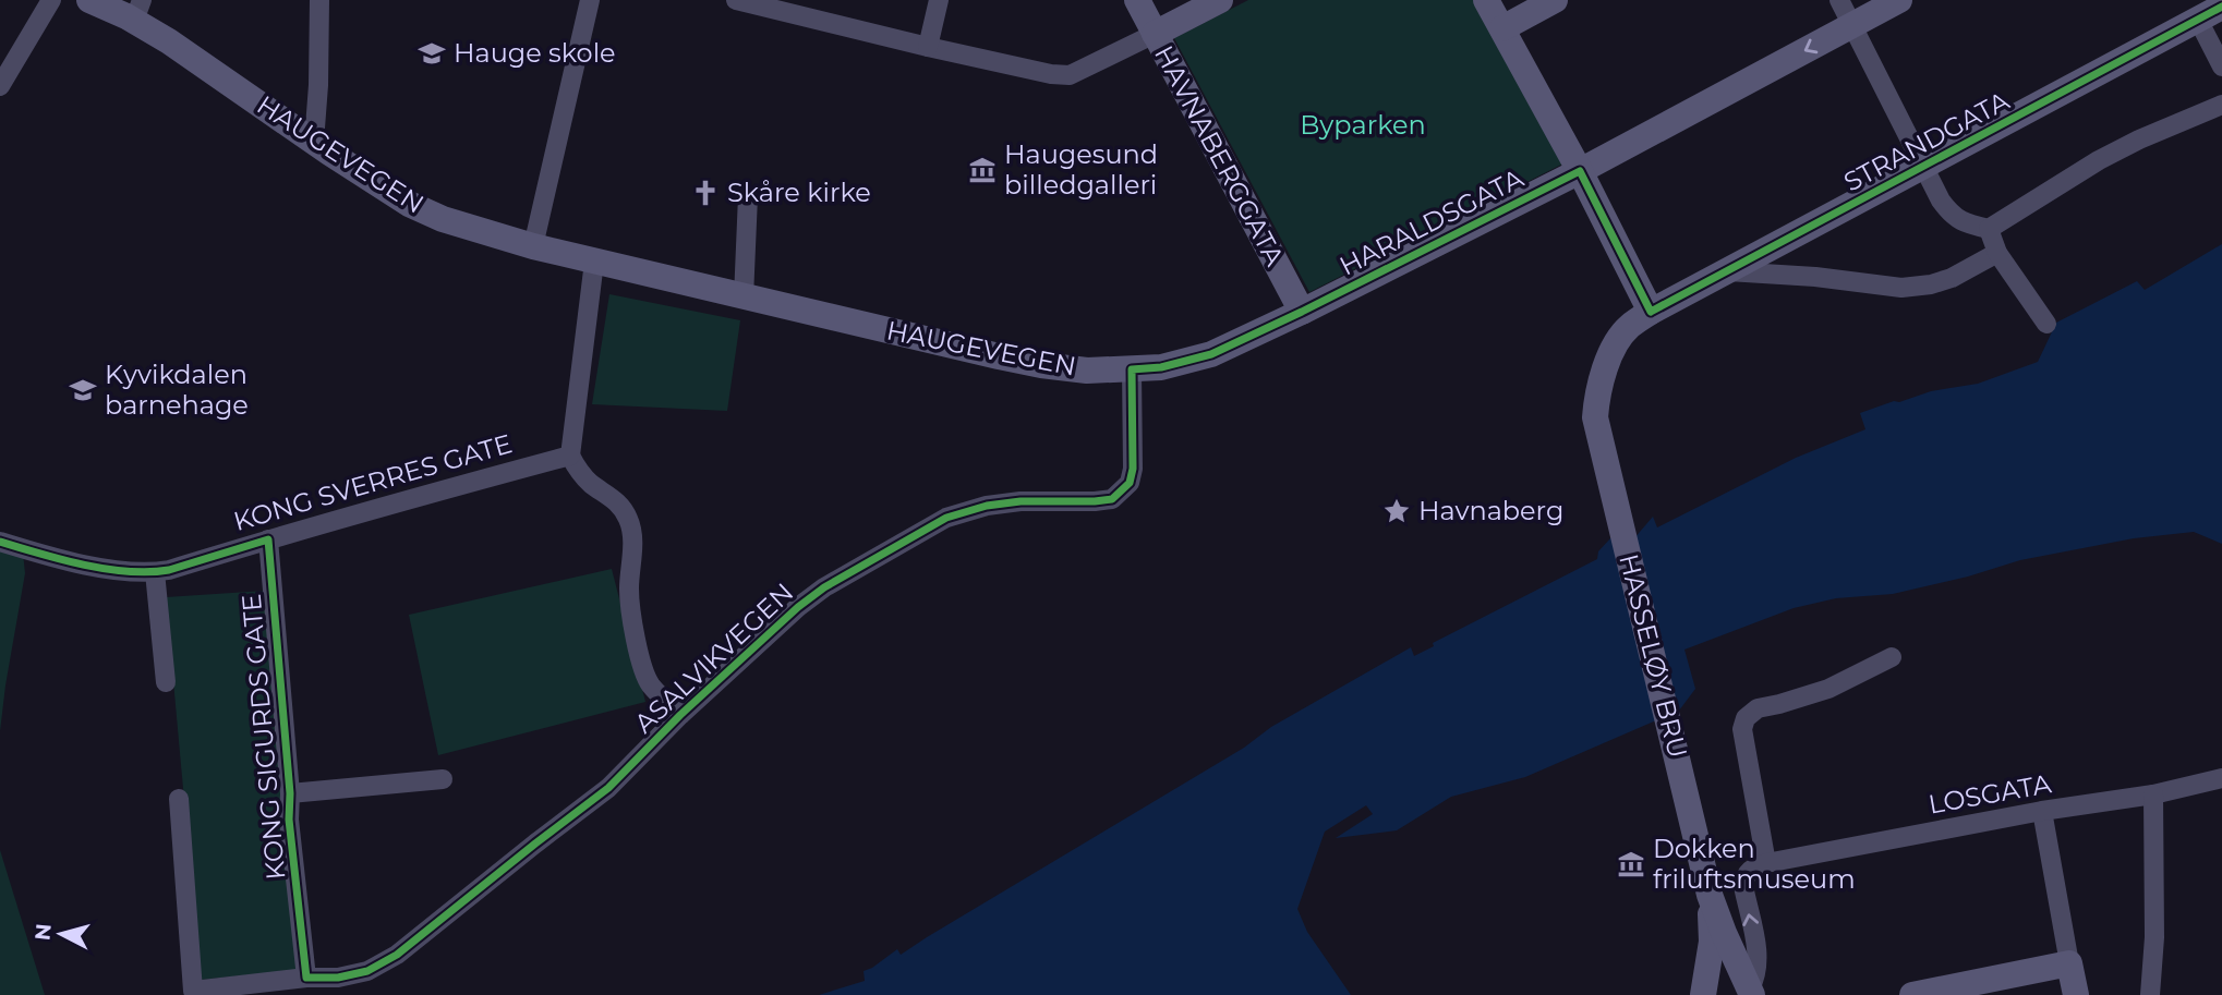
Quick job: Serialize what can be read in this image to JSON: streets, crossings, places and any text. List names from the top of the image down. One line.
{"streets":{"street":["STRANDGATA","HAUGEVEGEN","HAVNABERGGATA","HARALDSGATA","KONG SVERRES GATE","HASSELØY BRU","ASALVIKVEGEN","KONG SIGURDS GATE","LOSGATA"]},"crossings":[["STRANDGATA","HASSELØY BRU"],["HAUGEVEGEN","HAVNABERGGATA"],["HAUGEVEGEN","HARALDSGATA"],["HAUGEVEGEN","ASALVIKVEGEN"],["HAVNABERGGATA","HARALDSGATA"],["KONG SVERRES GATE","KONG SIGURDS GATE"],["ASALVIKVEGEN","KONG SIGURDS GATE"]],"one_way":["HARALDSGATA"],"parks":["Byparken"],"places":{"school or university":["Hauge skole","Kyvikdalen barnehage"],"museum":["Haugesund billedgalleri","Dokken friluftsmuseum"],"church":["Skåre kirke"],"place":["Havnaberg"]},"north":"left"}
